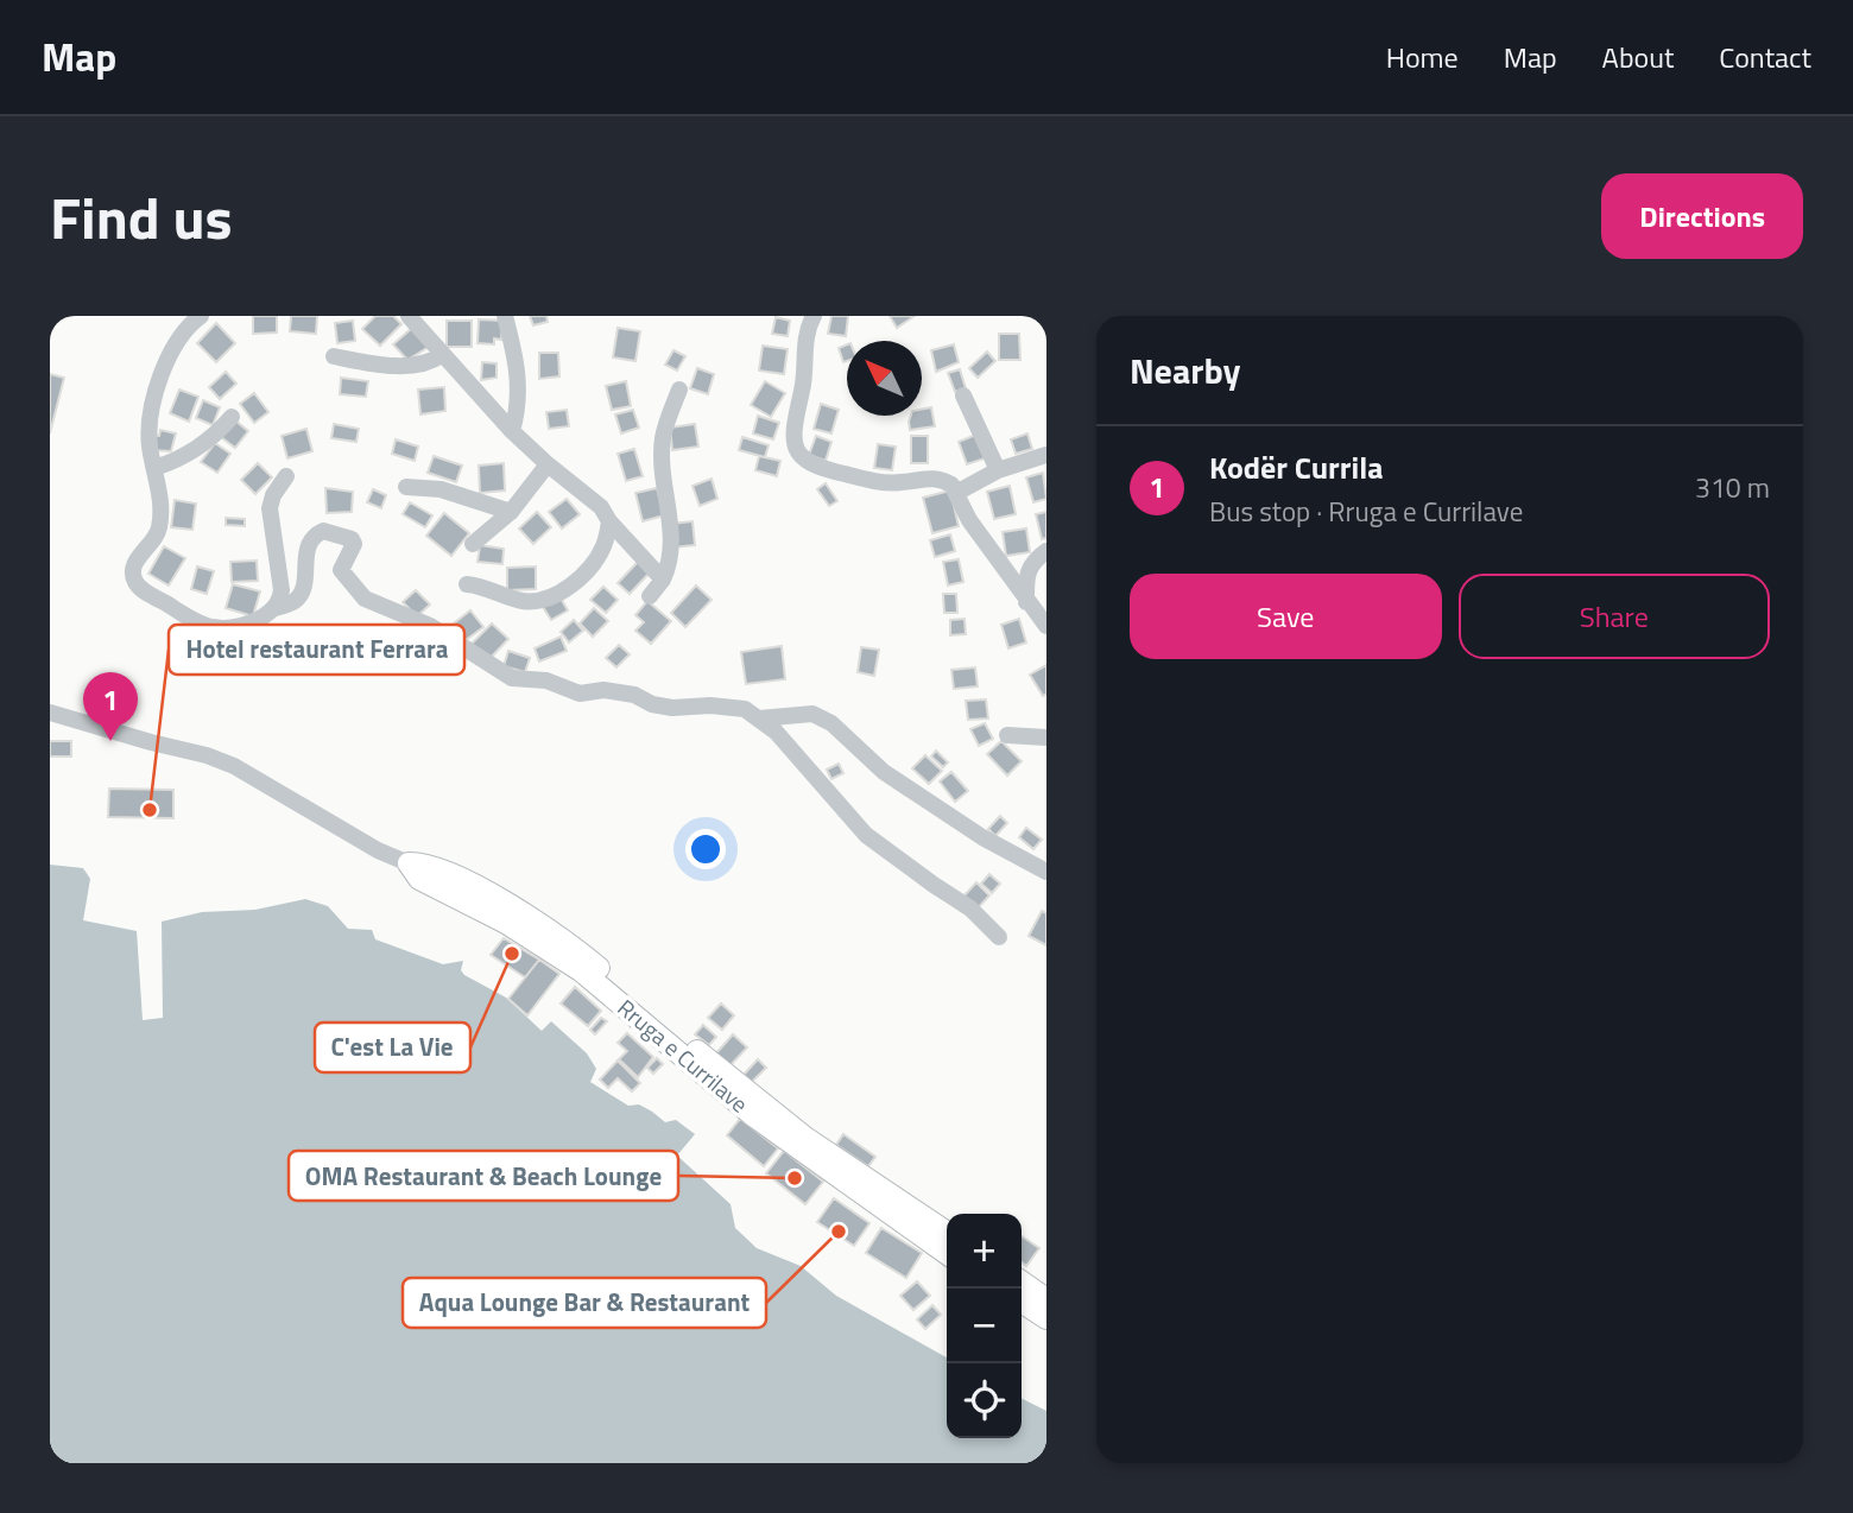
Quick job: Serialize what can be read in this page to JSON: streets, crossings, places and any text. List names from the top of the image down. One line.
{"streets":{"main road":["Rruga e Currilave"]},"places":["Hotel restaurant Ferrara","C'est La Vie","OMA Restaurant & Beach Lounge","Aqua Lounge Bar & Restaurant"],"north":"top left","page":{"header":"Map","nav":["Home","Map","About","Contact"],"title":"Find us","buttons":["Directions",["Save","Share"]],"heading":"Nearby","list":[{"mark":"1","name":"Kodër Currila","note":"Bus stop · Rruga e Currilave","value":"310 m"}],"pins":"1","map_buttons":["+","−"]}}
